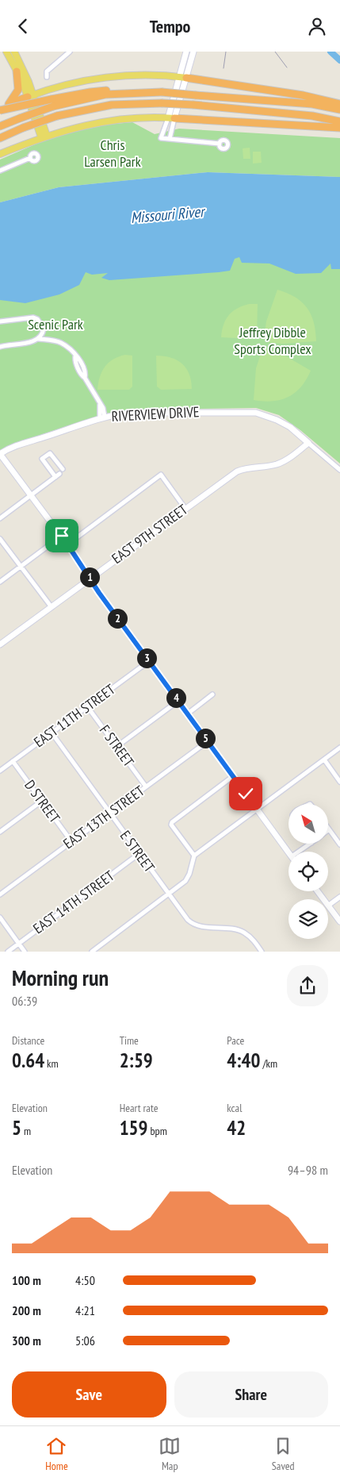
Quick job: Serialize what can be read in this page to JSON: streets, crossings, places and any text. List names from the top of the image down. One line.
{"streets":{"main road":["RIVERVIEW DRIVE","EAST 9TH STREET"],"street":["EAST 11TH STREET","F STREET","D STREET","EAST 13TH STREET","E STREET","EAST 14TH STREET"]},"crossings":[["RIVERVIEW DRIVE","EAST 9TH STREET"],["EAST 11TH STREET","F STREET"],["EAST 11TH STREET","D STREET"],["EAST 11TH STREET","E STREET"],["F STREET","EAST 13TH STREET"],["D STREET","EAST 13TH STREET"],["EAST 13TH STREET","E STREET"],["E STREET","EAST 14TH STREET"]],"water":["Missouri River"],"parks":["Chris Larsen Park","Scenic Park","Jeffrey Dibble Sports Complex"],"north":"top left","page":{"header":"Tempo","pins":["1","2","3","4","5"],"heading":["Morning run","06:39"],"stats":[["Distance","0.64 km"],["Time","2:59"],["Pace","4:40 /km"],["Elevation","5 m"],["Heart rate","159 bpm"],["kcal","42"]],"chart":["Elevation","94–98 m"],"list":[{"name":"100 m","note":"4:50"},{"name":"200 m","note":"4:21"},{"name":"300 m","note":"5:06"}],"buttons":["Save","Share"],"tabs":["Home","Map","Saved"]}}
